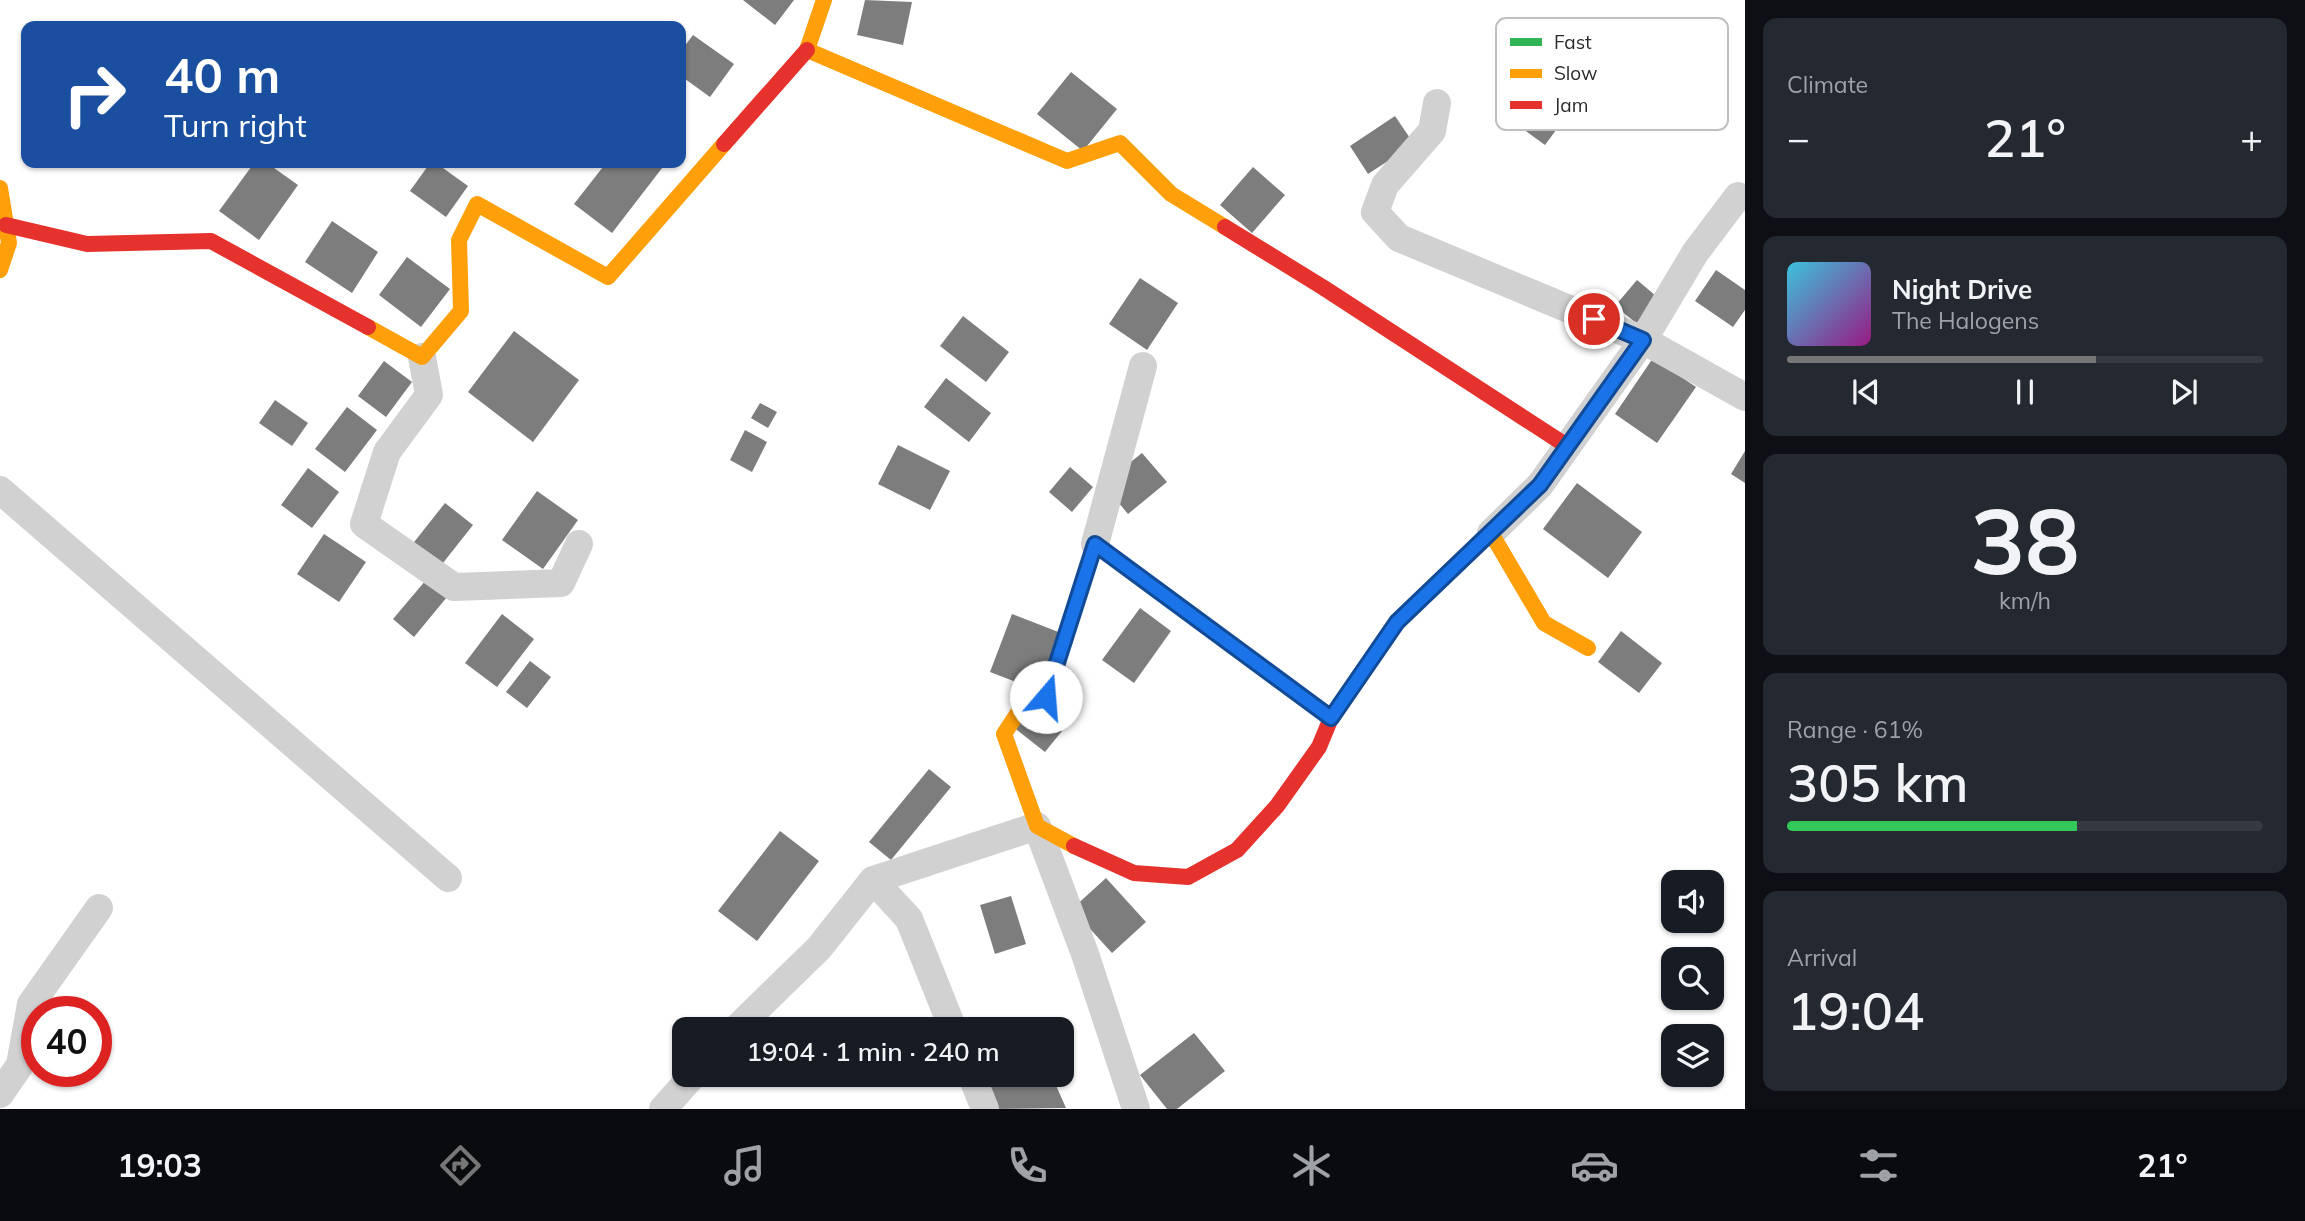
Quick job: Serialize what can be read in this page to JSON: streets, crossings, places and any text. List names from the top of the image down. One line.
{"legend":["Fast","Slow","Jam"],"page":{"tile":["Climate",["38","km/h"],["Range · 61%","305 km"],["Arrival","19:04"]],"turn":["40 m","Turn right"],"heat":["−","21°","+"],"song":["Night Drive","The Halogens"],"limit":"40","trip":"19:04 · 1 min · 240 m","tabs":["19:03","21°"]}}
